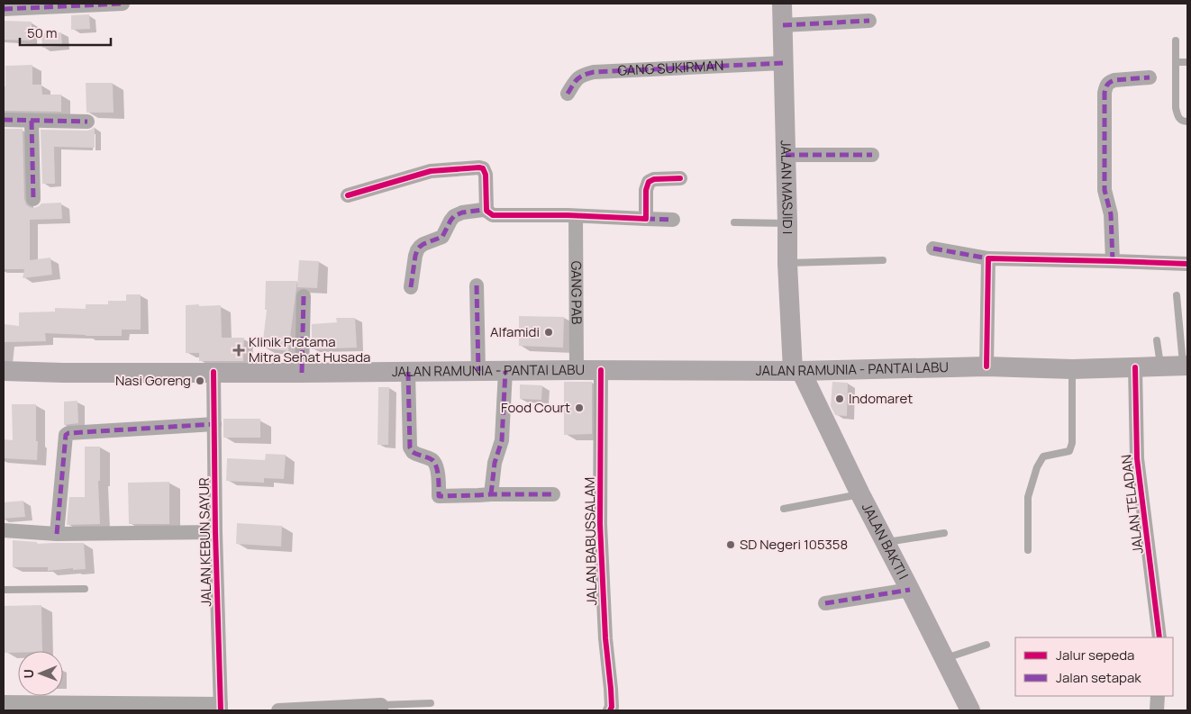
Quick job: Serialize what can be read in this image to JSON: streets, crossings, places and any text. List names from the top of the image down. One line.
{"streets":{"main road":["JALAN MASJID I","JALAN RAMUNIA - PANTAI LABU","JALAN BAKTI I"],"street":["GANG SUKIRMAN","GANG PAB","JALAN TELADAN","JALAN BABUSSALAM","JALAN KEBUN SAYUR"]},"crossings":[["GANG SUKIRMAN","JALAN MASJID I"],["JALAN MASJID I","JALAN RAMUNIA - PANTAI LABU"],["JALAN MASJID I","JALAN BAKTI I"],["GANG PAB","JALAN RAMUNIA - PANTAI LABU"],["JALAN RAMUNIA - PANTAI LABU","JALAN TELADAN"],["JALAN RAMUNIA - PANTAI LABU","JALAN BABUSSALAM"],["JALAN RAMUNIA - PANTAI LABU","JALAN BAKTI I"],["JALAN RAMUNIA - PANTAI LABU","JALAN KEBUN SAYUR"]],"places":{"other":["Alfamidi","Nasi Goreng","Indomaret","Food Court","SD Negeri 105358"],"health":["Klinik Pratama Mitra Sehat Husada"]},"legend":["Jalur sepeda","Jalan setapak"],"scale_bar":"50 m","north":"left"}
